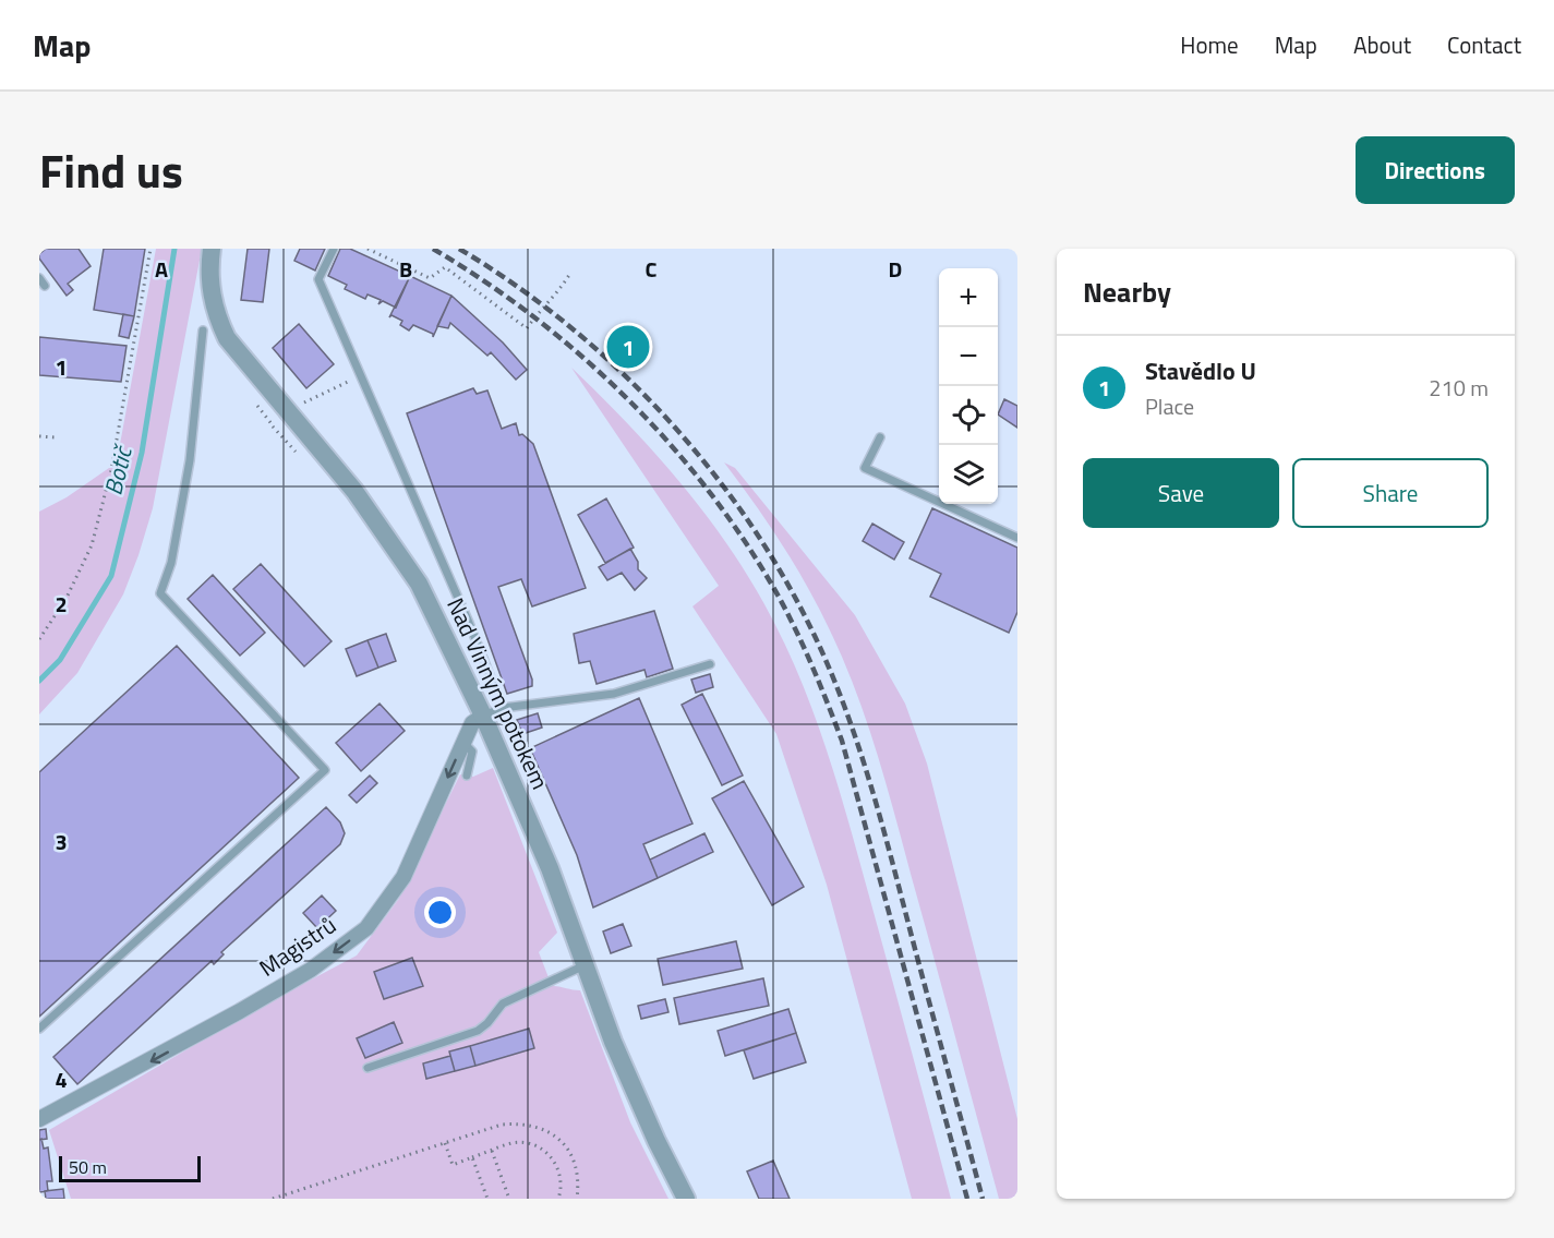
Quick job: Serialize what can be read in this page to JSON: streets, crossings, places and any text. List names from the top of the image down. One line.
{"streets":{"street":["Nad Vinným potokem","Magistrů"]},"crossings":[["Nad Vinným potokem","Magistrů"]],"one_way":["Magistrů"],"water":["Botič"],"scale_bar":"50 m","page":{"header":"Map","nav":["Home","Map","About","Contact"],"title":"Find us","buttons":["Directions",["Save","Share"]],"heading":"Nearby","map_buttons":["+","−"],"pins":"1","list":[{"mark":"1","name":"Stavědlo U","note":"Place","value":"210 m"}],"scale":"50 m"},"grid":{"columns":["A","B","C","D"],"rows":["1","2","3","4"]}}
